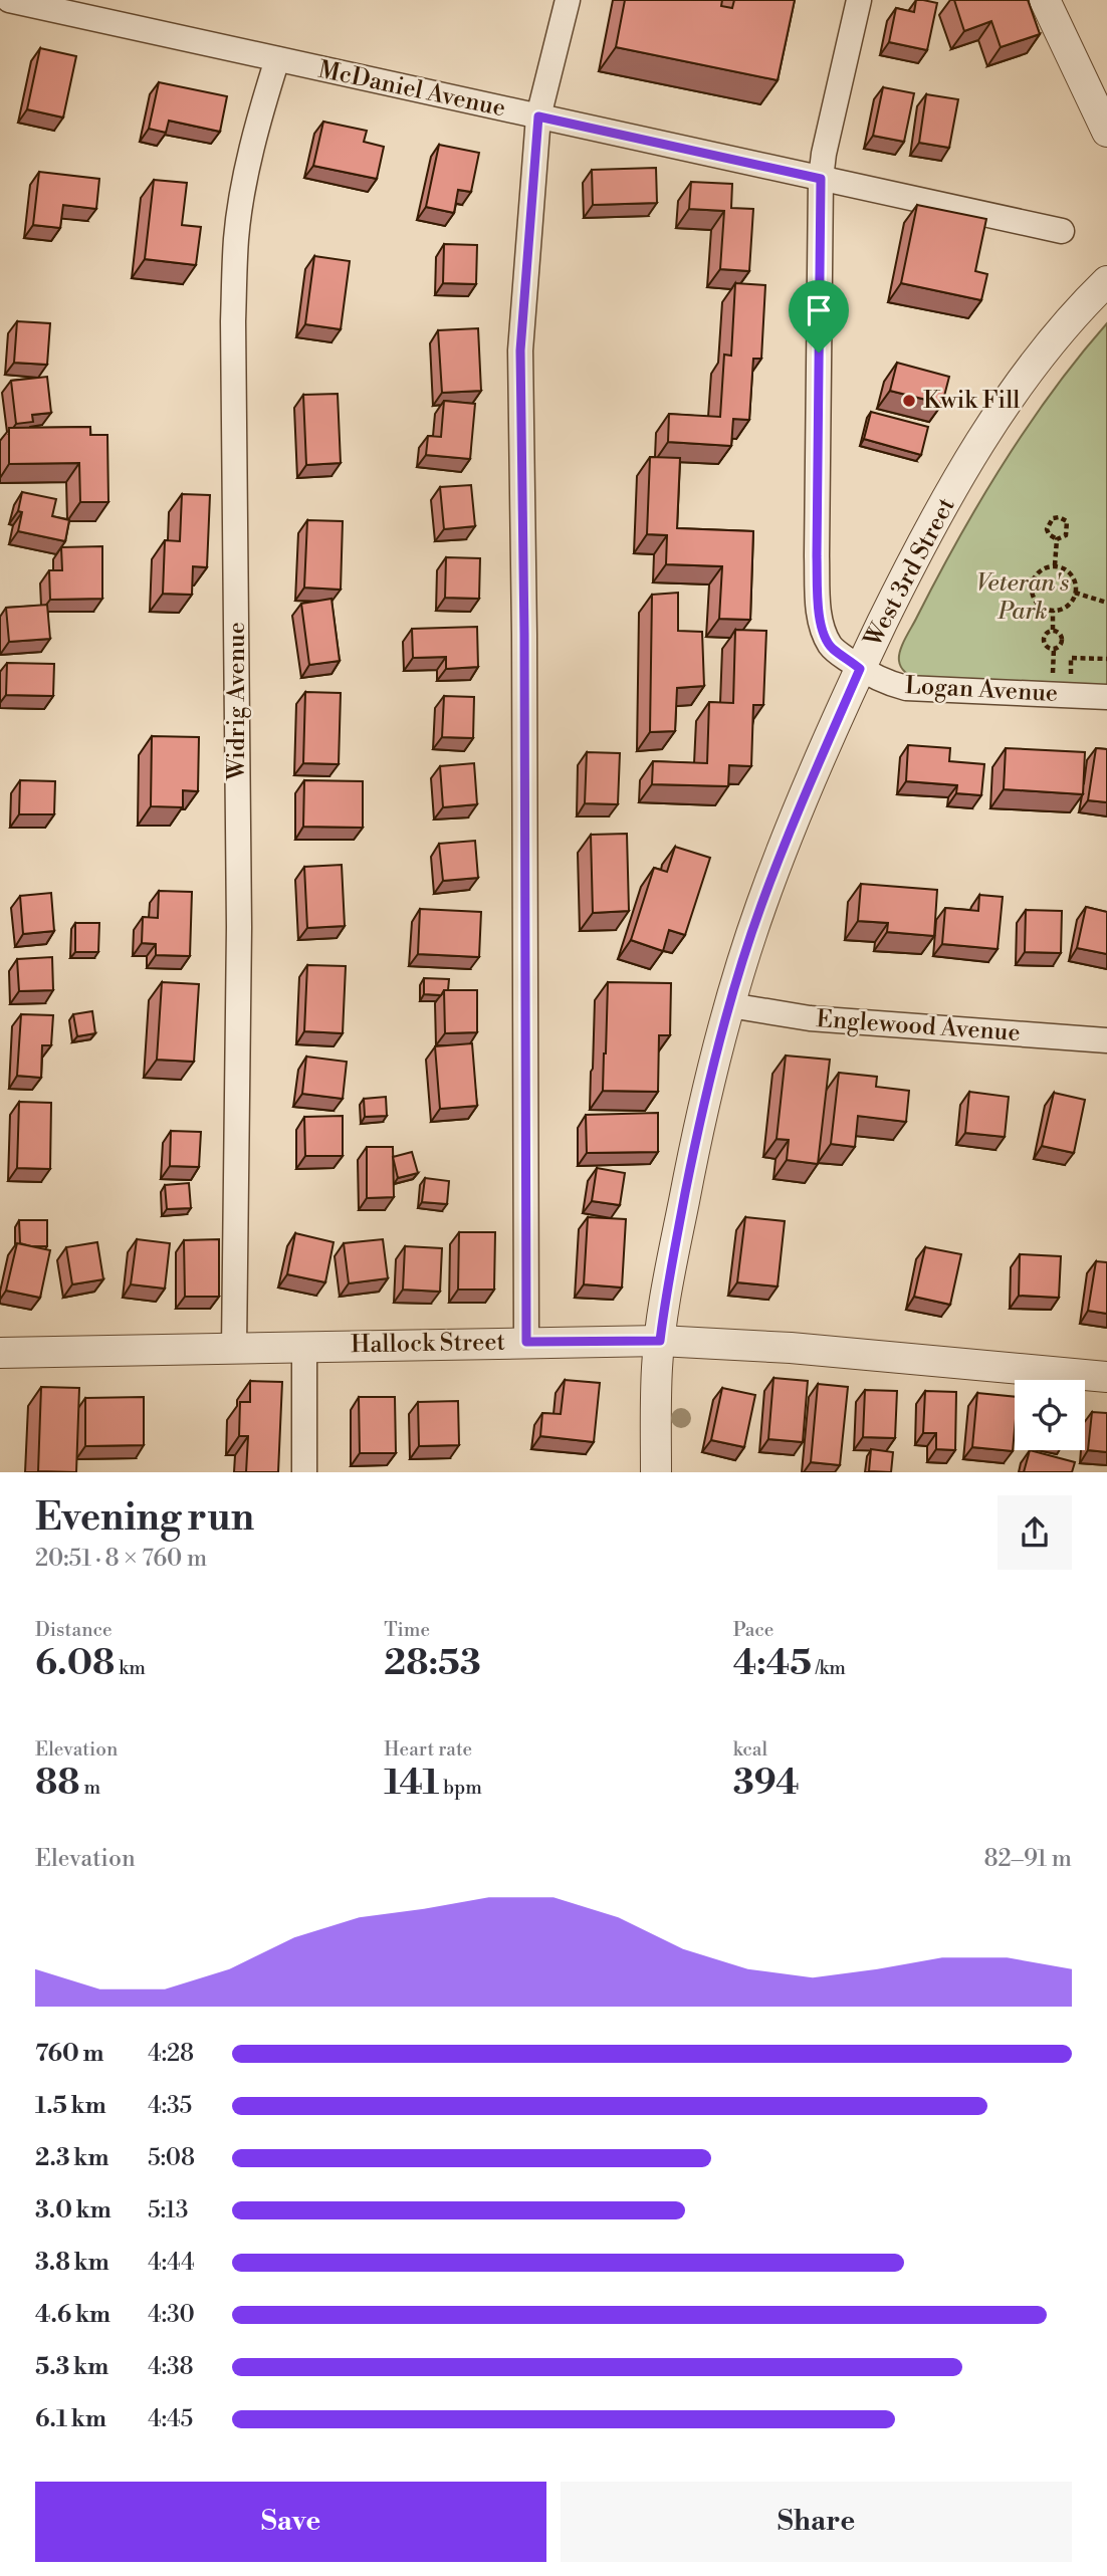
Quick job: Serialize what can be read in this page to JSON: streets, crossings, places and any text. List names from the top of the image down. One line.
{"streets":{"street":["McDaniel Avenue","West 3rd Street","Logan Avenue","Widrig Avenue","Englewood Avenue","Hallock Street"]},"crossings":[["McDaniel Avenue","Logan Avenue"],["McDaniel Avenue","Widrig Avenue"],["West 3rd Street","Logan Avenue"],["West 3rd Street","Englewood Avenue"],["West 3rd Street","Hallock Street"],["Widrig Avenue","Hallock Street"]],"parks":["Veteran's Park"],"places":["Kwik Fill"],"page":{"heading":["Evening run","20:51 · 8 × 760 m"],"stats":[["Distance","6.08 km"],["Time","28:53"],["Pace","4:45 /km"],["Elevation","88 m"],["Heart rate","141 bpm"],["kcal","394"]],"chart":["Elevation","82–91 m"],"list":[{"name":"760 m","note":"4:28"},{"name":"1.5 km","note":"4:35"},{"name":"2.3 km","note":"5:08"},{"name":"3.0 km","note":"5:13"},{"name":"3.8 km","note":"4:44"},{"name":"4.6 km","note":"4:30"},{"name":"5.3 km","note":"4:38"},{"name":"6.1 km","note":"4:45"}],"buttons":["Save","Share"]}}
